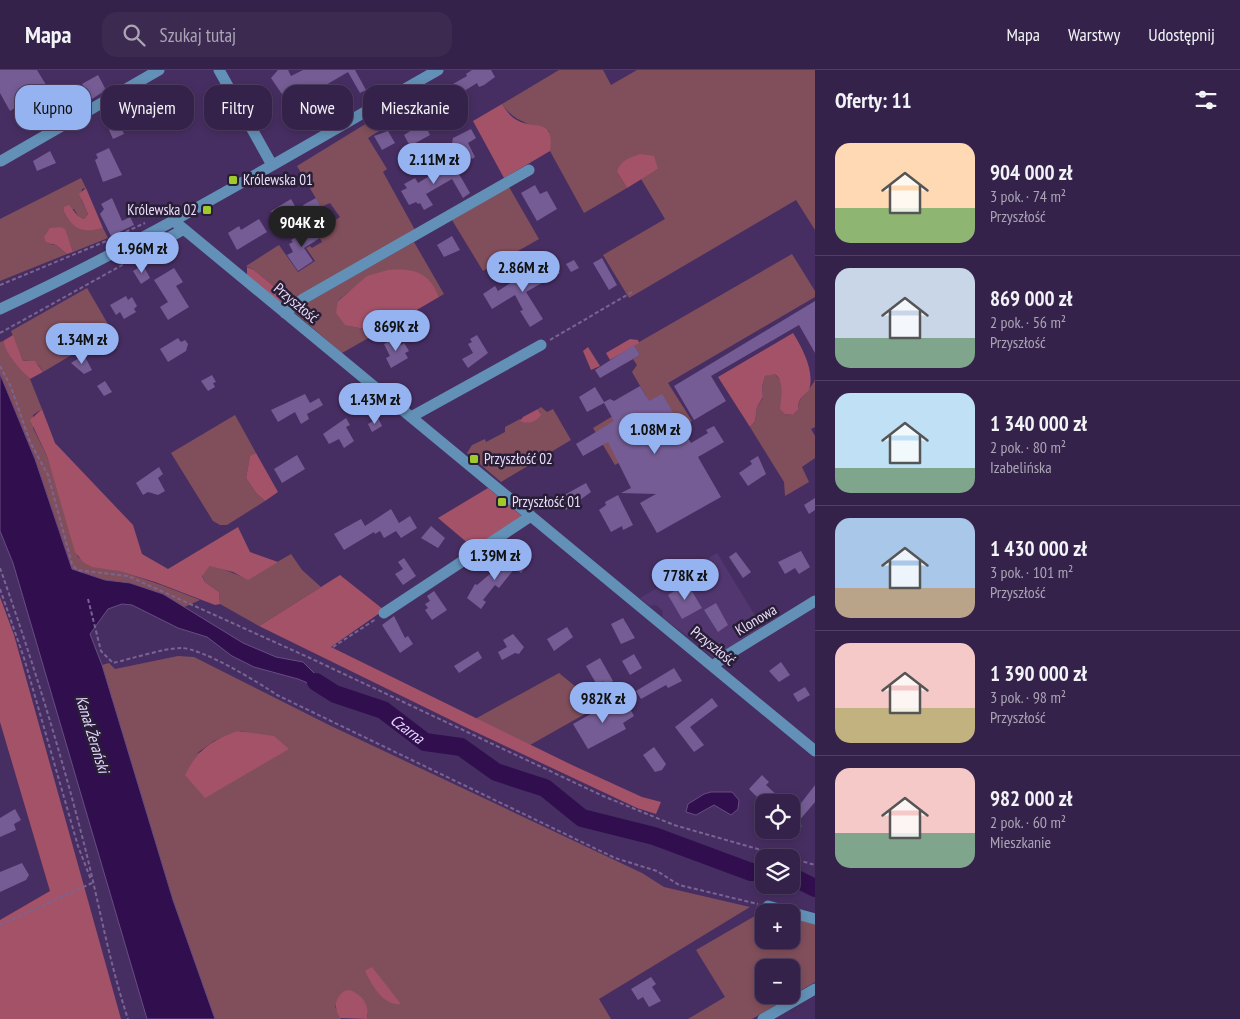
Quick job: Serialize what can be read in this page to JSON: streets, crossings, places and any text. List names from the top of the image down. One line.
{"streets":{"street":["Przyszłość","Klonowa"]},"crossings":[["Przyszłość","Klonowa"]],"water":["Czarna","Kanał Żerański"],"places":{"transit":["Królewska 01","Królewska 02","Przyszłość 02","Przyszłość 01"]},"page":{"header":"Mapa","search":"Szukaj tutaj","nav":["Mapa","Warstwy","Udostępnij"],"heading":"Oferty: 11","chip":["Kupno","Wynajem","Filtry","Nowe","Mieszkanie"],"list":[{"name":"904 000 zł","note":"3 pok. · 74 m² · Przyszłość"},{"name":"869 000 zł","note":"2 pok. · 56 m² · Przyszłość"},{"name":"1 340 000 zł","note":"2 pok. · 80 m² · Izabelińska"},{"name":"1 430 000 zł","note":"3 pok. · 101 m² · Przyszłość"},{"name":"1 390 000 zł","note":"3 pok. · 98 m² · Przyszłość"},{"name":"982 000 zł","note":"2 pok. · 60 m² · Mieszkanie"}],"price":["2.11M zł","904K zł","1.96M zł","2.86M zł","869K zł","1.34M zł","1.43M zł","1.08M zł","1.39M zł","778K zł","982K zł"],"map_buttons":["+","−"]}}
